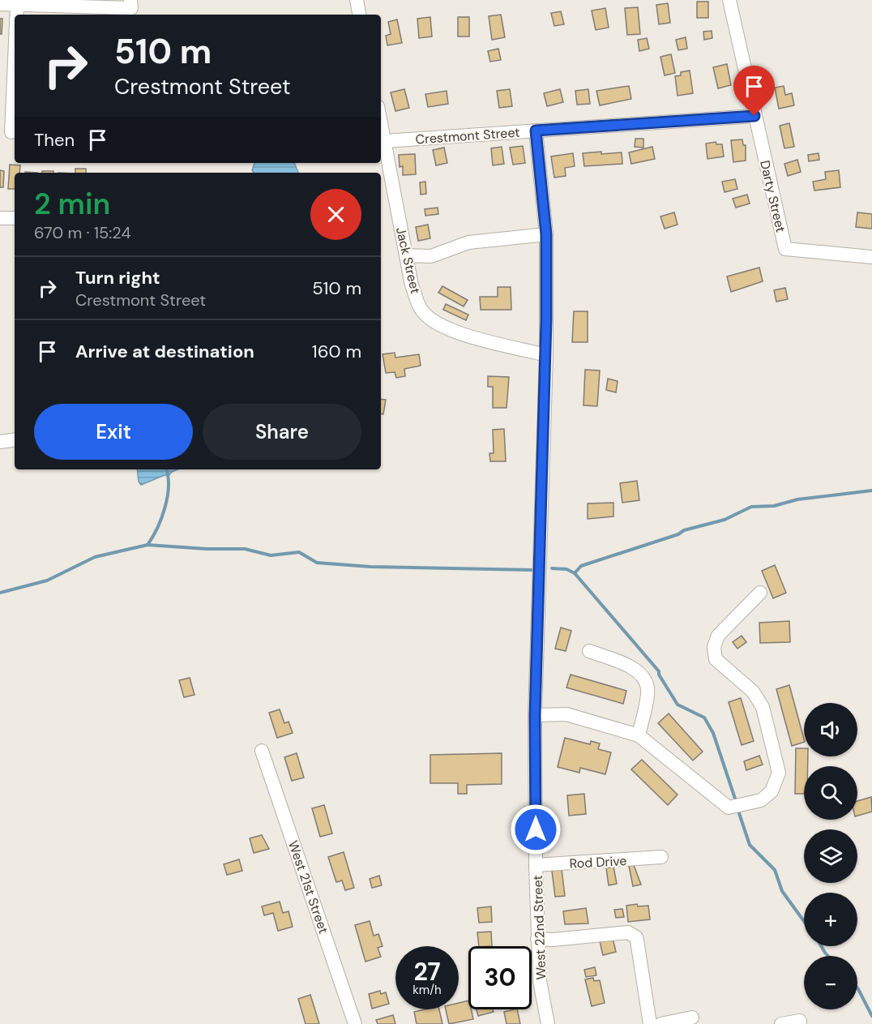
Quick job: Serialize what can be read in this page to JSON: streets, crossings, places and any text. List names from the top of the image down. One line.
{"streets":{"street":["Crestmont Street","Darty Street","Jack Street","Rod Drive","West 21st Street","West 22nd Street"]},"crossings":[["Crestmont Street","Darty Street"],["Crestmont Street","Jack Street"],["Crestmont Street","West 22nd Street"],["Jack Street","West 22nd Street"],["Rod Drive","West 22nd Street"]],"page":{"turn":["510 m","Crestmont Street"],"then":"Then","heading":["2 min","670 m · 15:24"],"list":[{"name":"Turn right","note":"Crestmont Street","value":"510 m"},{"name":"Arrive at destination","value":"160 m"}],"buttons":["Exit","Share"],"map_buttons":["+","−"],"speed":"27 km/h","limit":"30"}}
